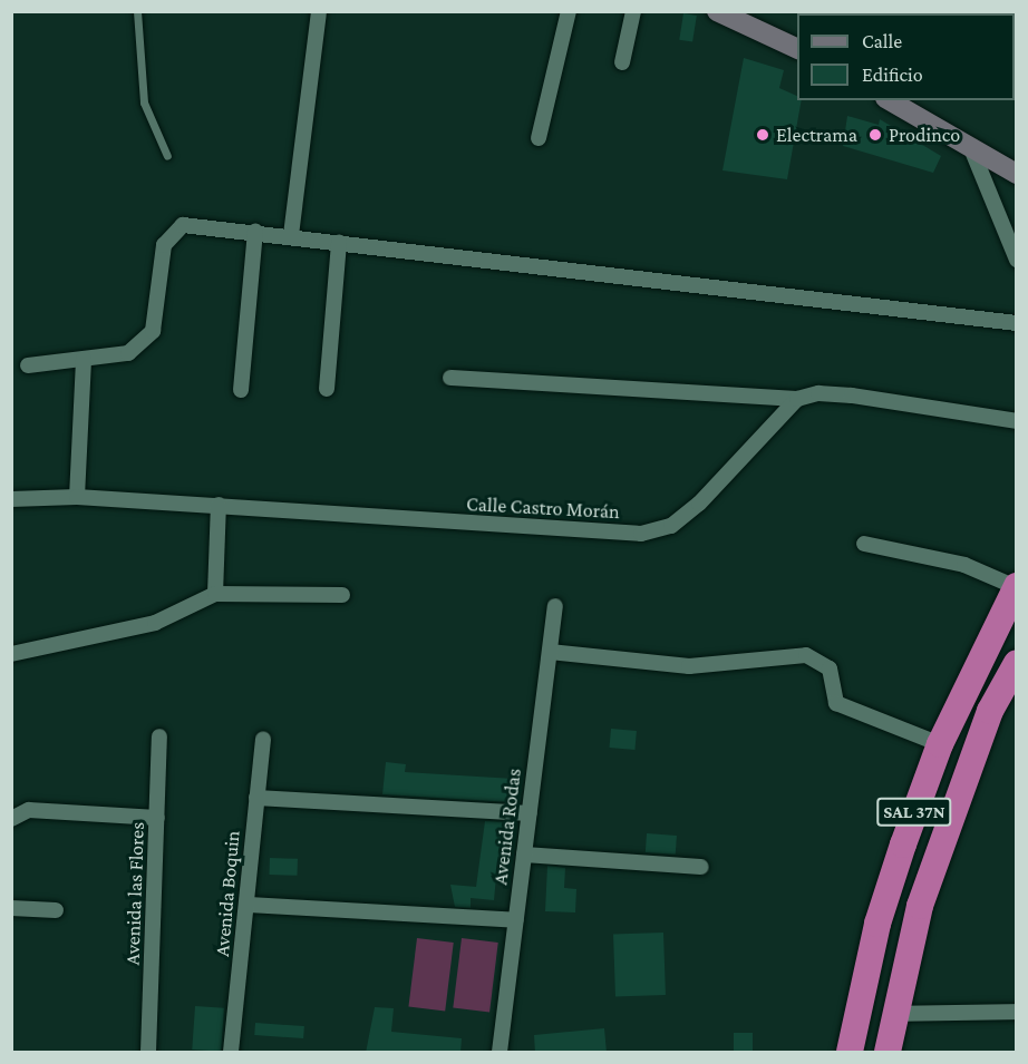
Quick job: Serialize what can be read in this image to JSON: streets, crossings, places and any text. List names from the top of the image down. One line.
{"streets":{"highway":["SAL 37N"],"street":["Calle Castro Morán","Avenida Rodas","Avenida las Flores","Avenida Boquin"]},"places":["Electrama","Prodinco"],"legend":["Calle","Edificio"]}
